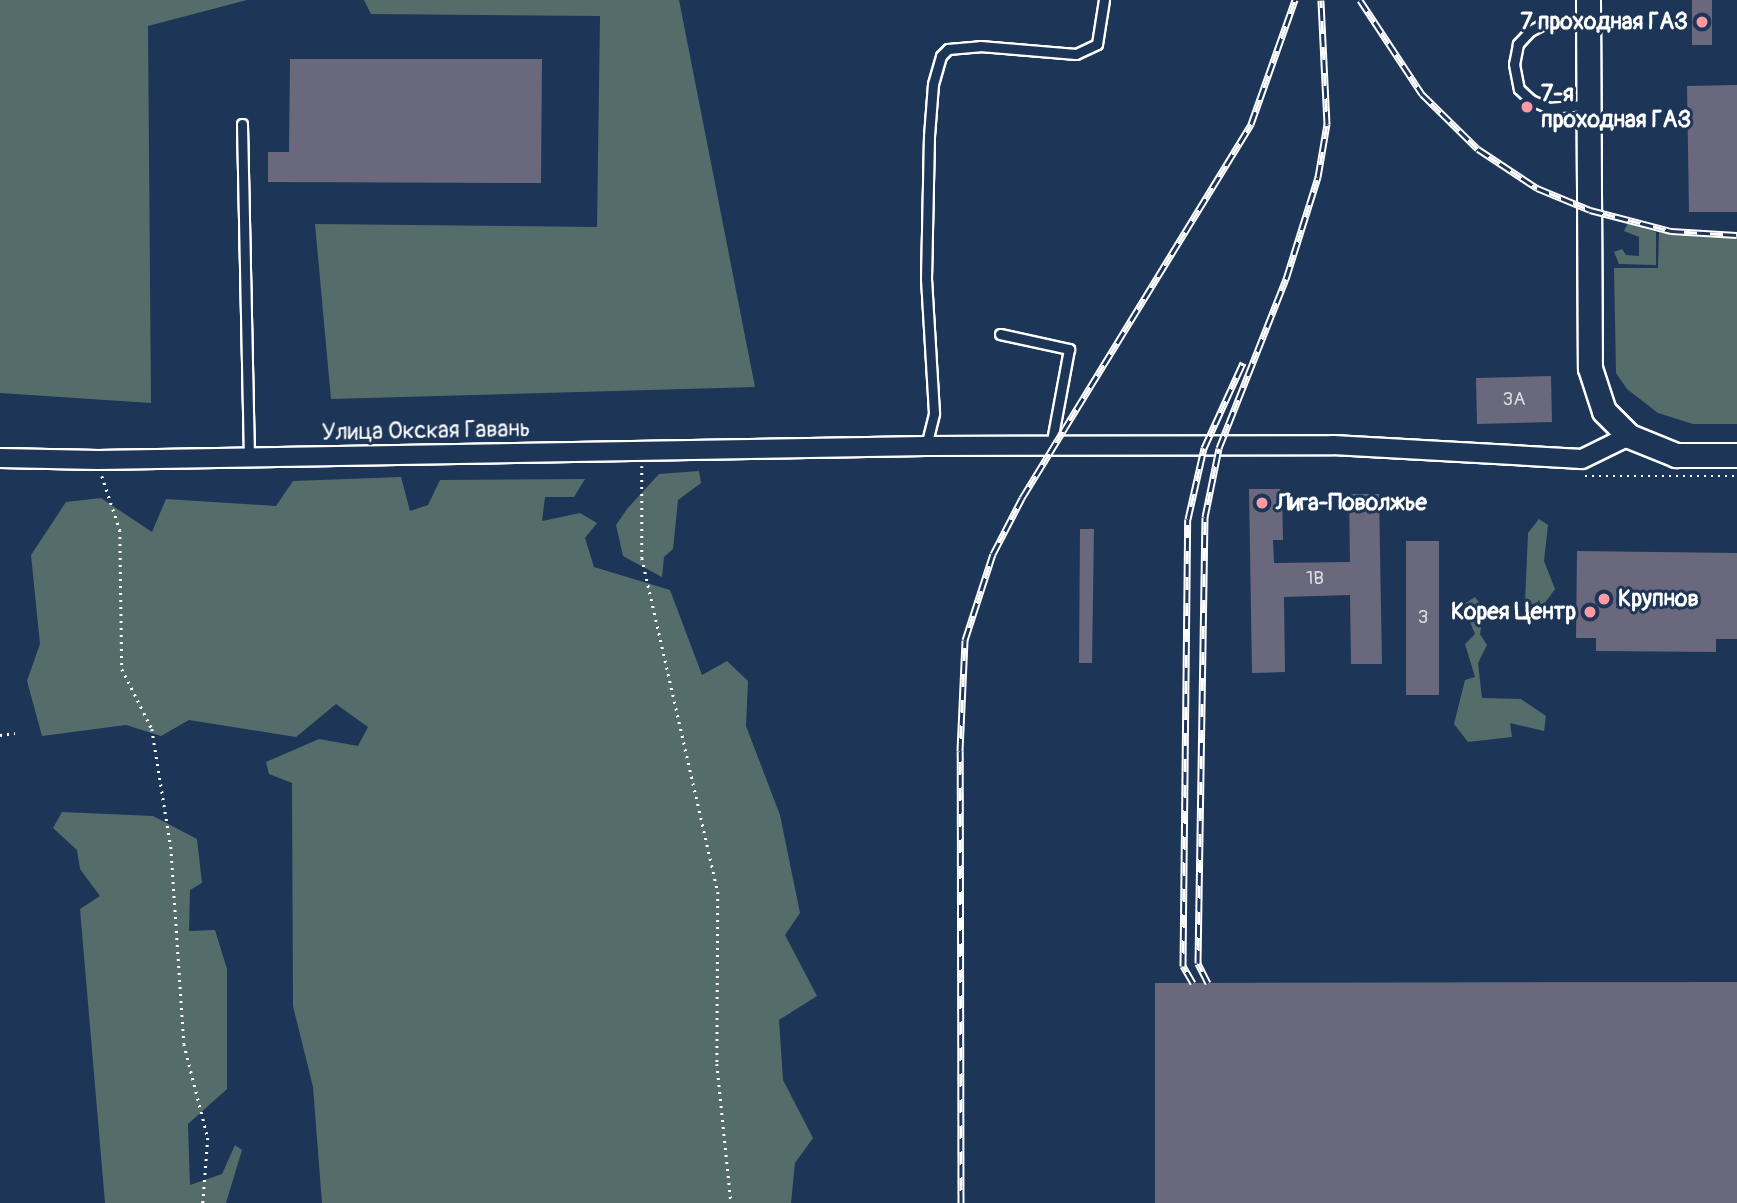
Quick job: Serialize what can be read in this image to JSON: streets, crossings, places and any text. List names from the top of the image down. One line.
{"streets":{"street":["Улица Окская Гавань"]},"places":["7 проходная ГАЗ","7-я проходная ГАЗ","Лига-Поволжье","Крупнов","Корея Центр"],"house_numbers":["3А","1В","3"]}
